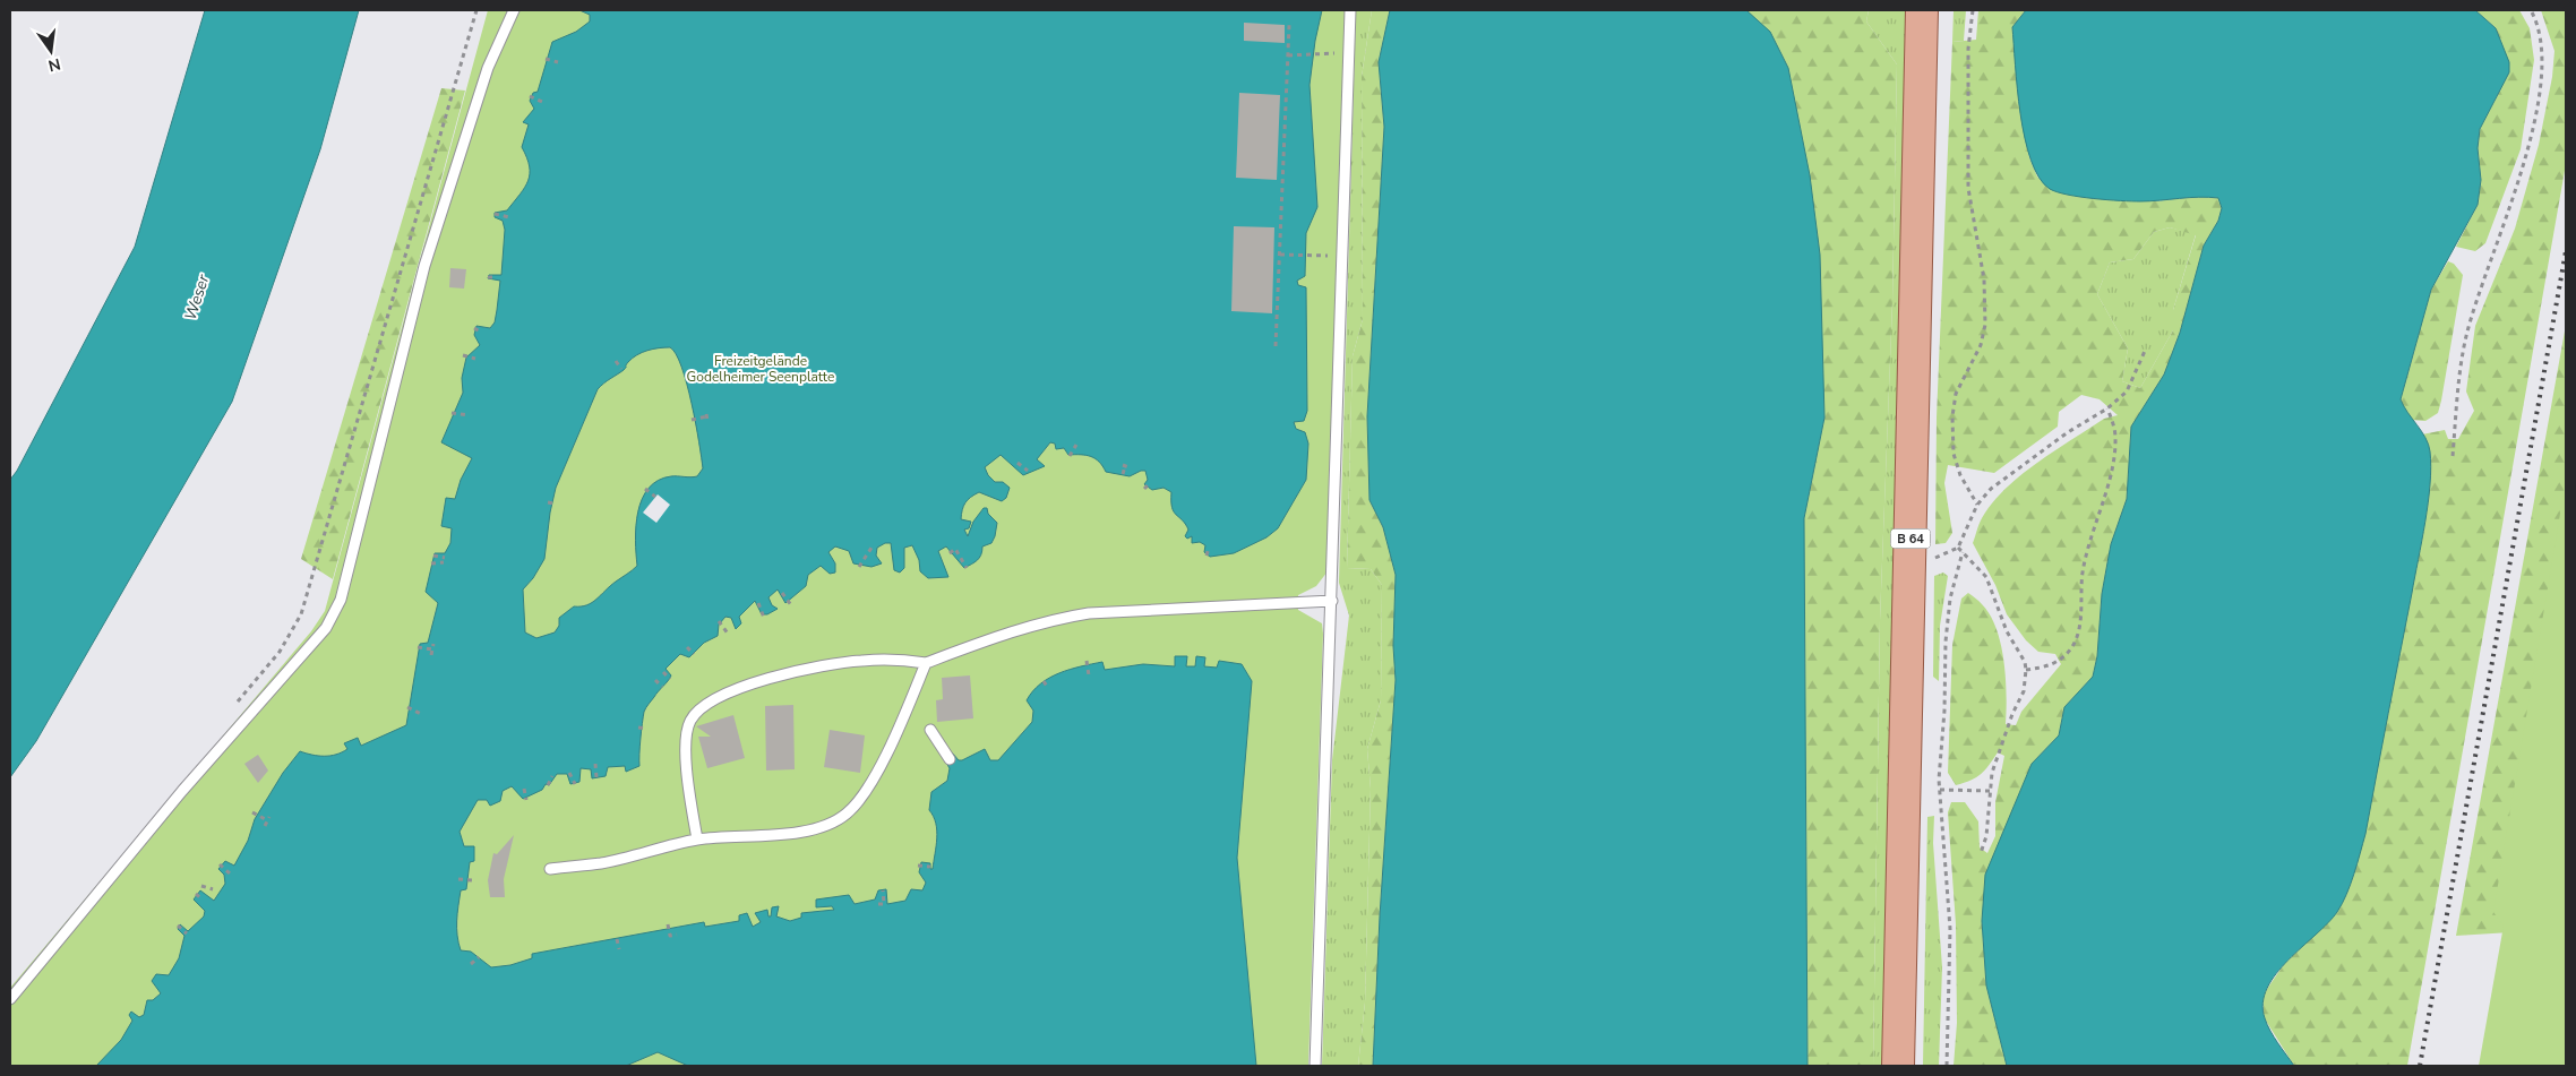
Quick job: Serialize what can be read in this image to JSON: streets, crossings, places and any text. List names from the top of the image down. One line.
{"streets":{"main road":["B 64"]},"water":["Weser"],"parks":["Freizeitgelände Godelheimer Seenplatte"],"north":"bottom"}
